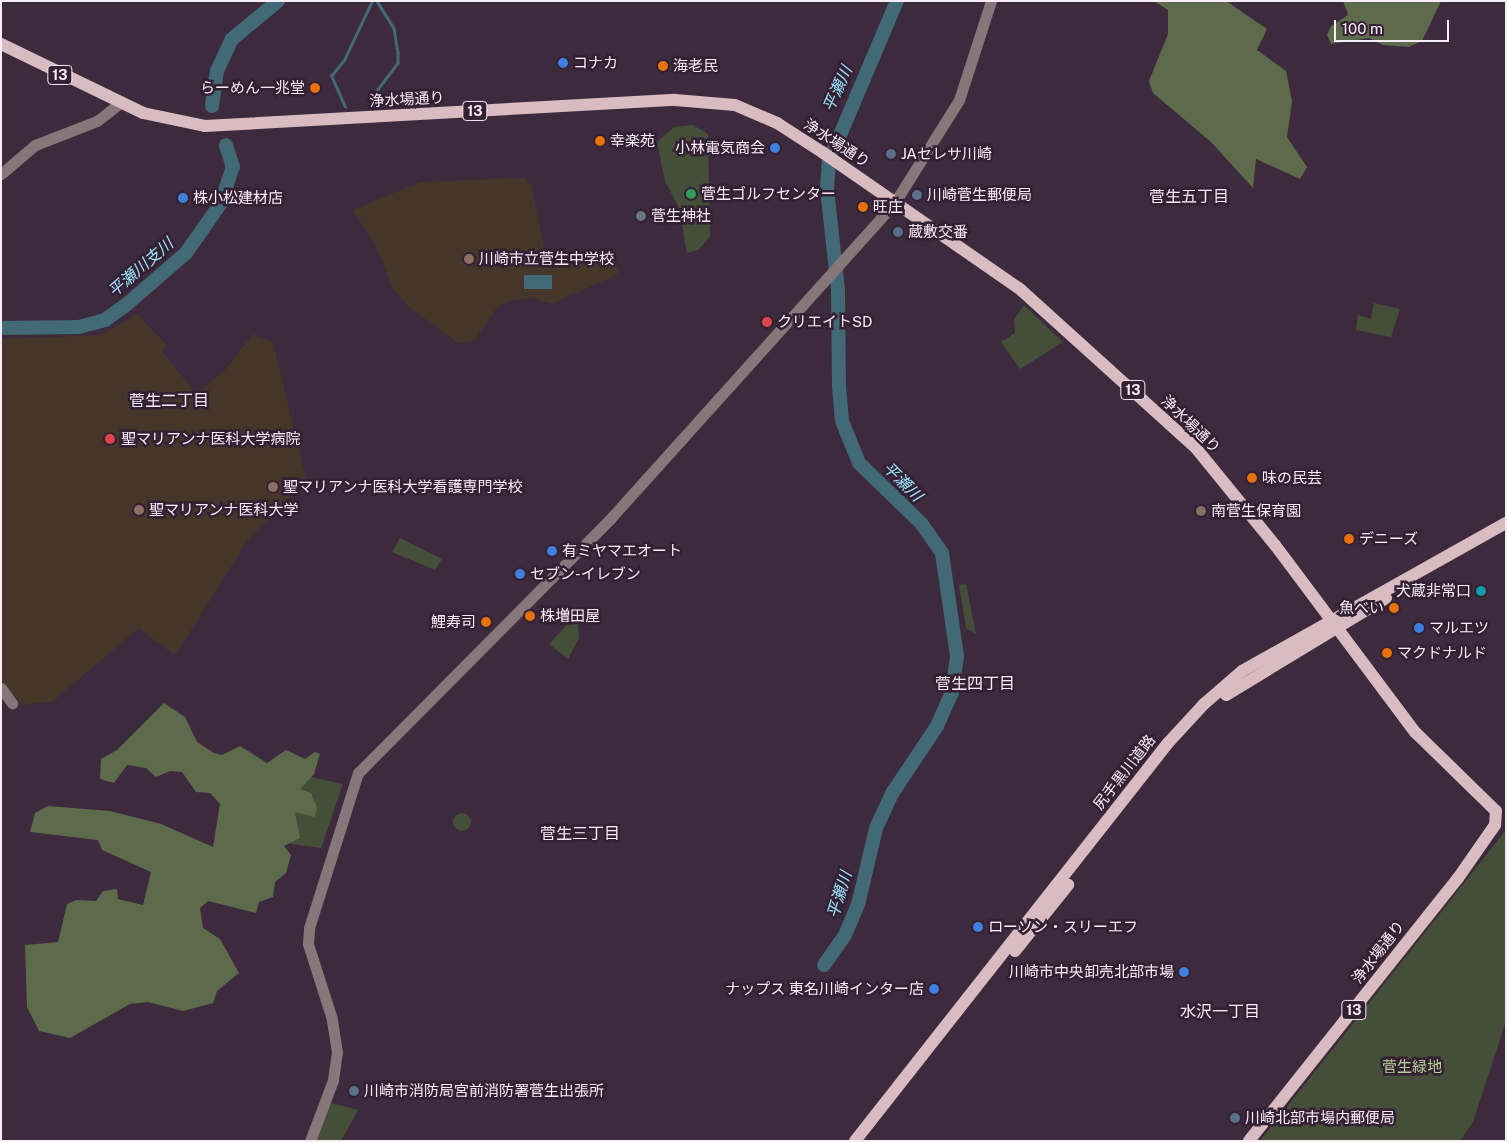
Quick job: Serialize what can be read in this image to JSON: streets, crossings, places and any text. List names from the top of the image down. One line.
{"streets":{"main road":["13","浄水場通り","尻手黒川道路"]},"crossings":[["浄水場通り","尻手黒川道路"]],"districts":["菅生五丁目","菅生二丁目","菅生四丁目","菅生三丁目","水沢一丁目"],"water":["平瀬川","平瀬川支川"],"parks":["菅生緑地"],"places":["コナカ","海老民","らーめん一兆堂","幸楽苑","小林電気商会","JAセレサ川崎","菅生ゴルフセンター","川崎菅生郵便局","株小松建材店","旺庄","菅生神社","蔵敷交番","川崎市立菅生中学校","クリエイトSD","聖マリアンナ医科大学病院","味の民芸","聖マリアンナ医科大学看護専門学校","聖マリアンナ医科大学","南菅生保育園","デニーズ","有ミヤマエオート","セブン-イレブン","犬蔵非常口","魚べい","株増田屋","鯉寿司","マルエツ","マクドナルド","ローソン・スリーエフ","川崎市中央卸売北部市場","ナップス 東名川崎インター店","川崎市消防局宮前消防署菅生出張所","川崎北部市場内郵便局"],"scale_bar":"100 m"}
